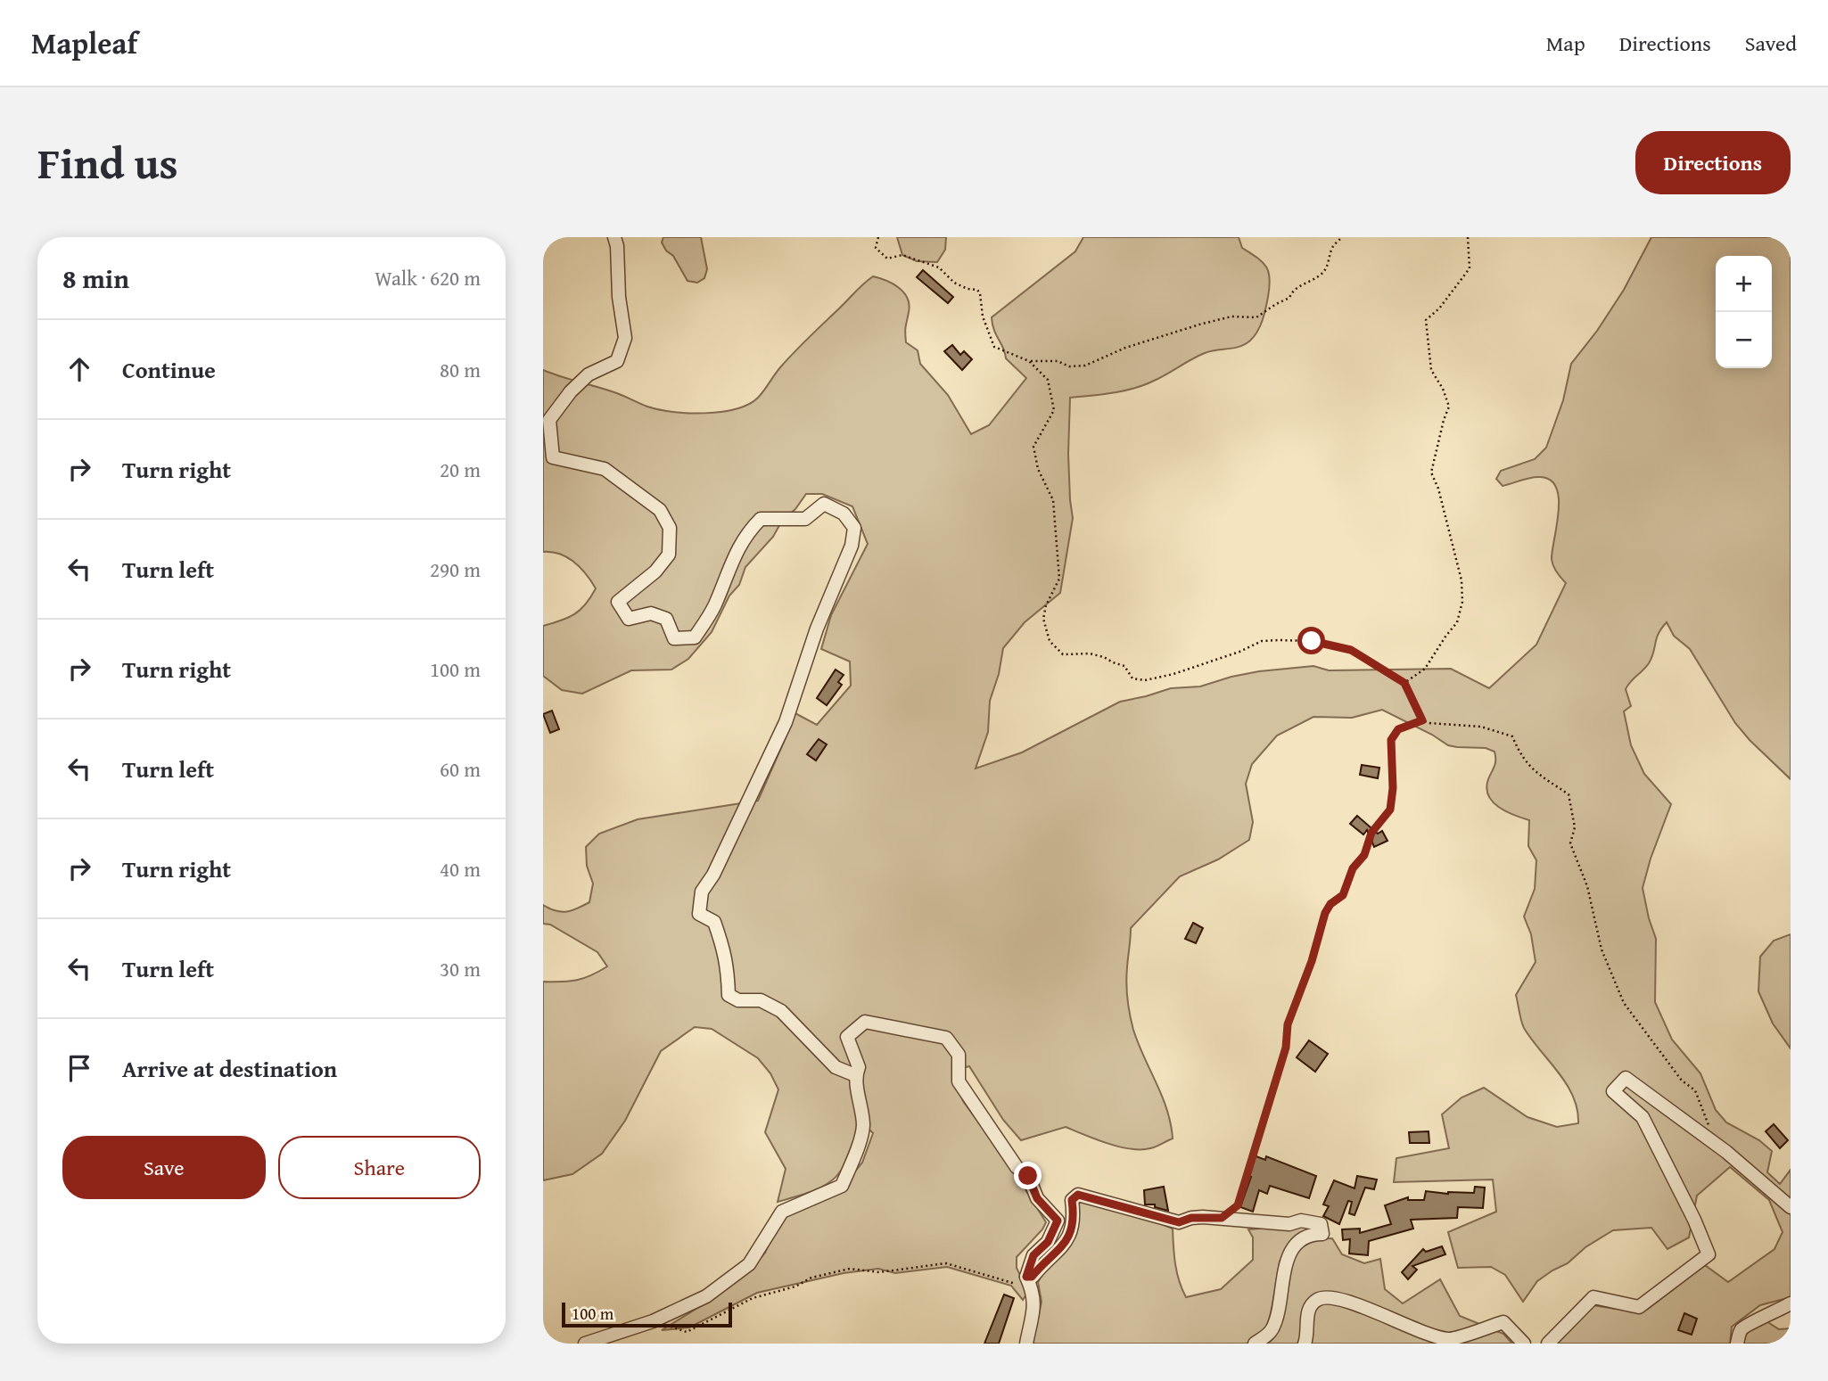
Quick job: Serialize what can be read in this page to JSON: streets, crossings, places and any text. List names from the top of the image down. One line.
{"scale_bar":"100 m","page":{"header":"Mapleaf","nav":["Map","Directions","Saved"],"title":"Find us","buttons":["Directions",["Save","Share"]],"heading":["8 min","Walk · 620 m"],"map_buttons":["+","−"],"list":[["Continue","80 m"],["Turn right","20 m"],["Turn left","290 m"],["Turn right","100 m"],["Turn left","60 m"],["Turn right","40 m"],["Turn left","30 m"],"Arrive at destination"],"scale":"100 m"}}
